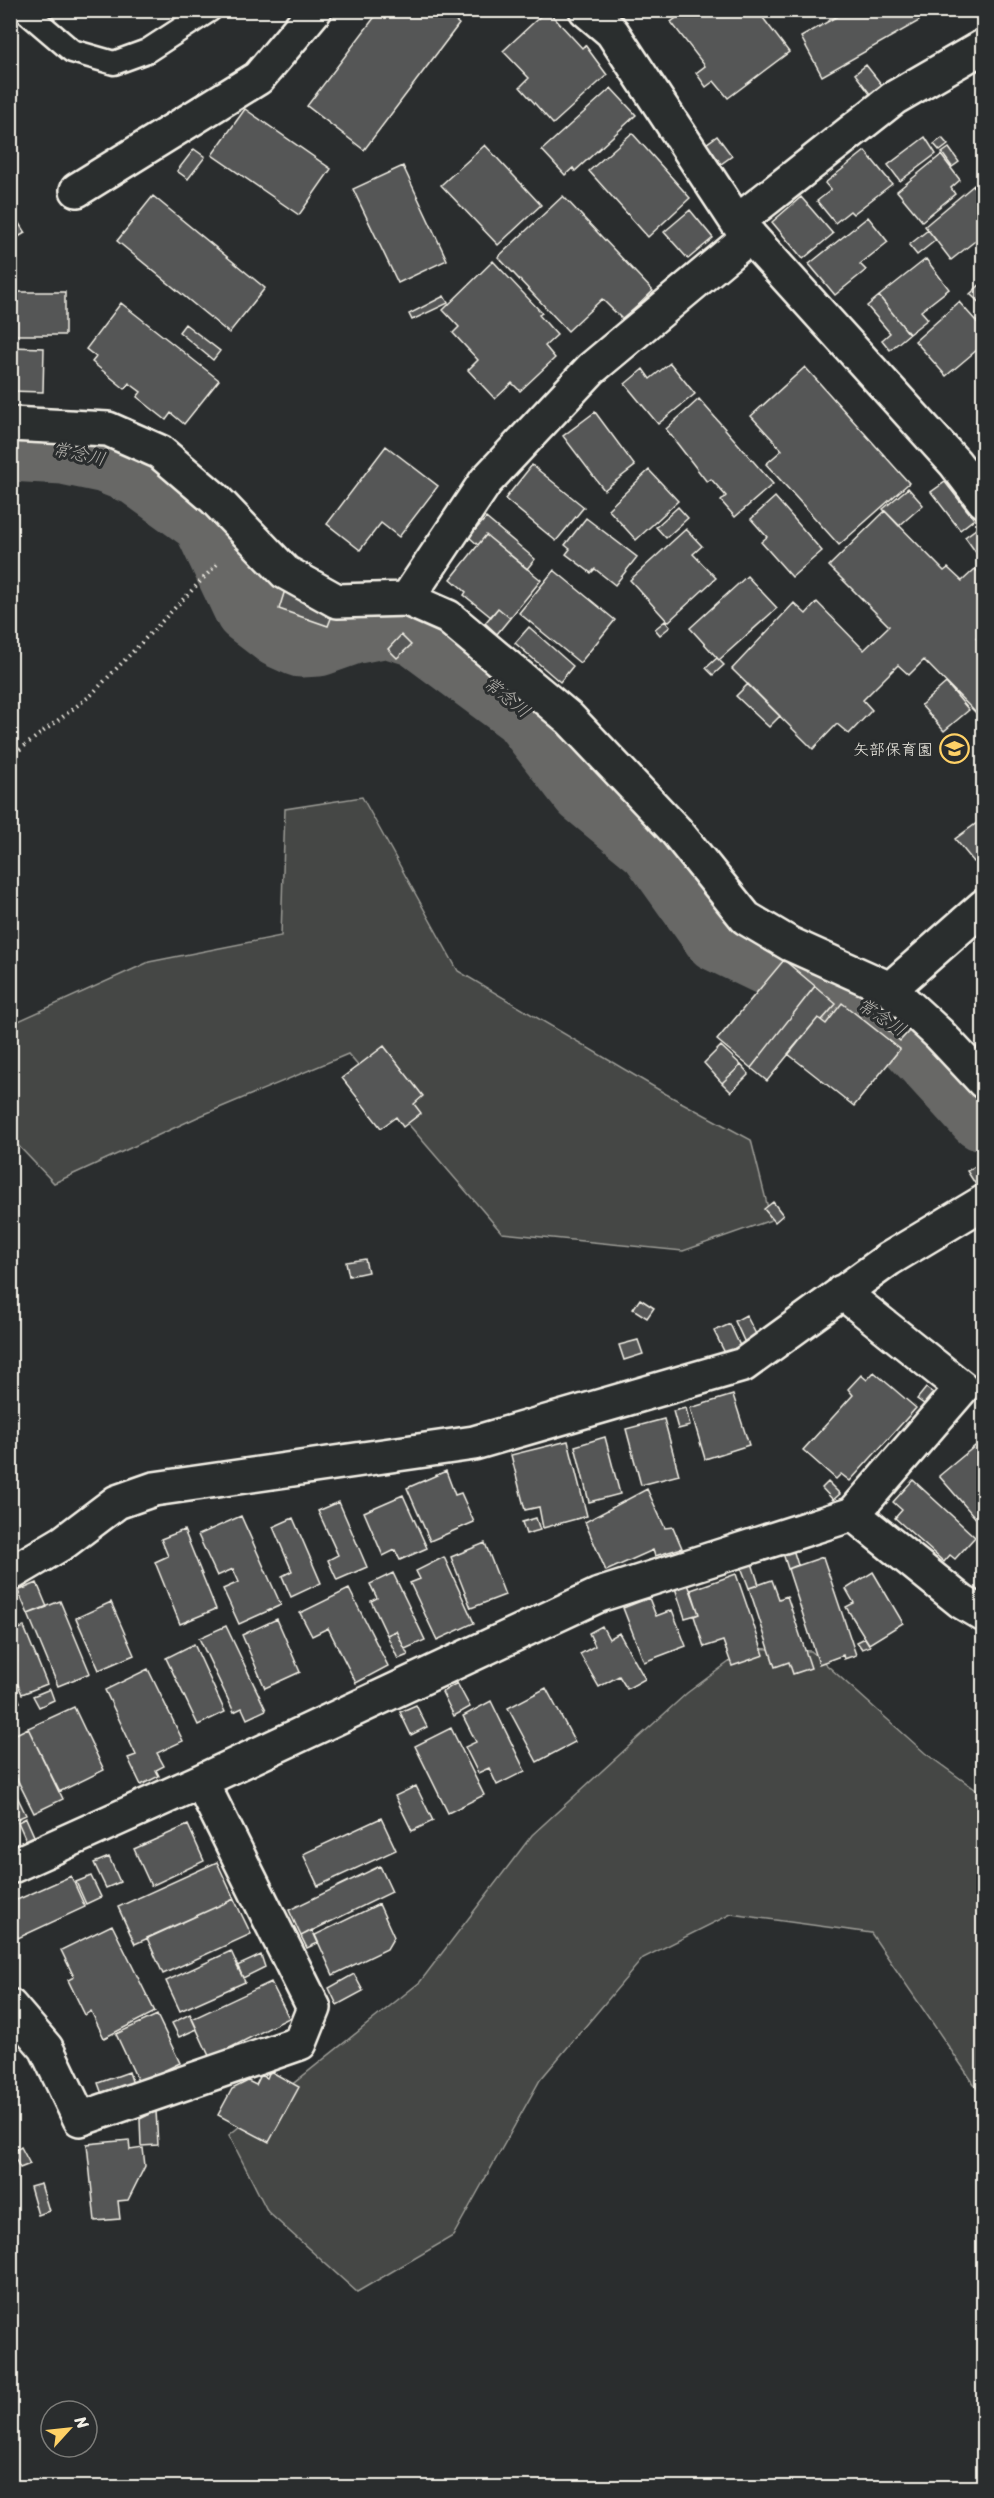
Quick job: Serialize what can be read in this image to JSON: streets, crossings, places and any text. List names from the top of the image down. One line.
{"water":["常念川"],"places":{"school or university":["矢部保育園"]},"north":"top right"}
